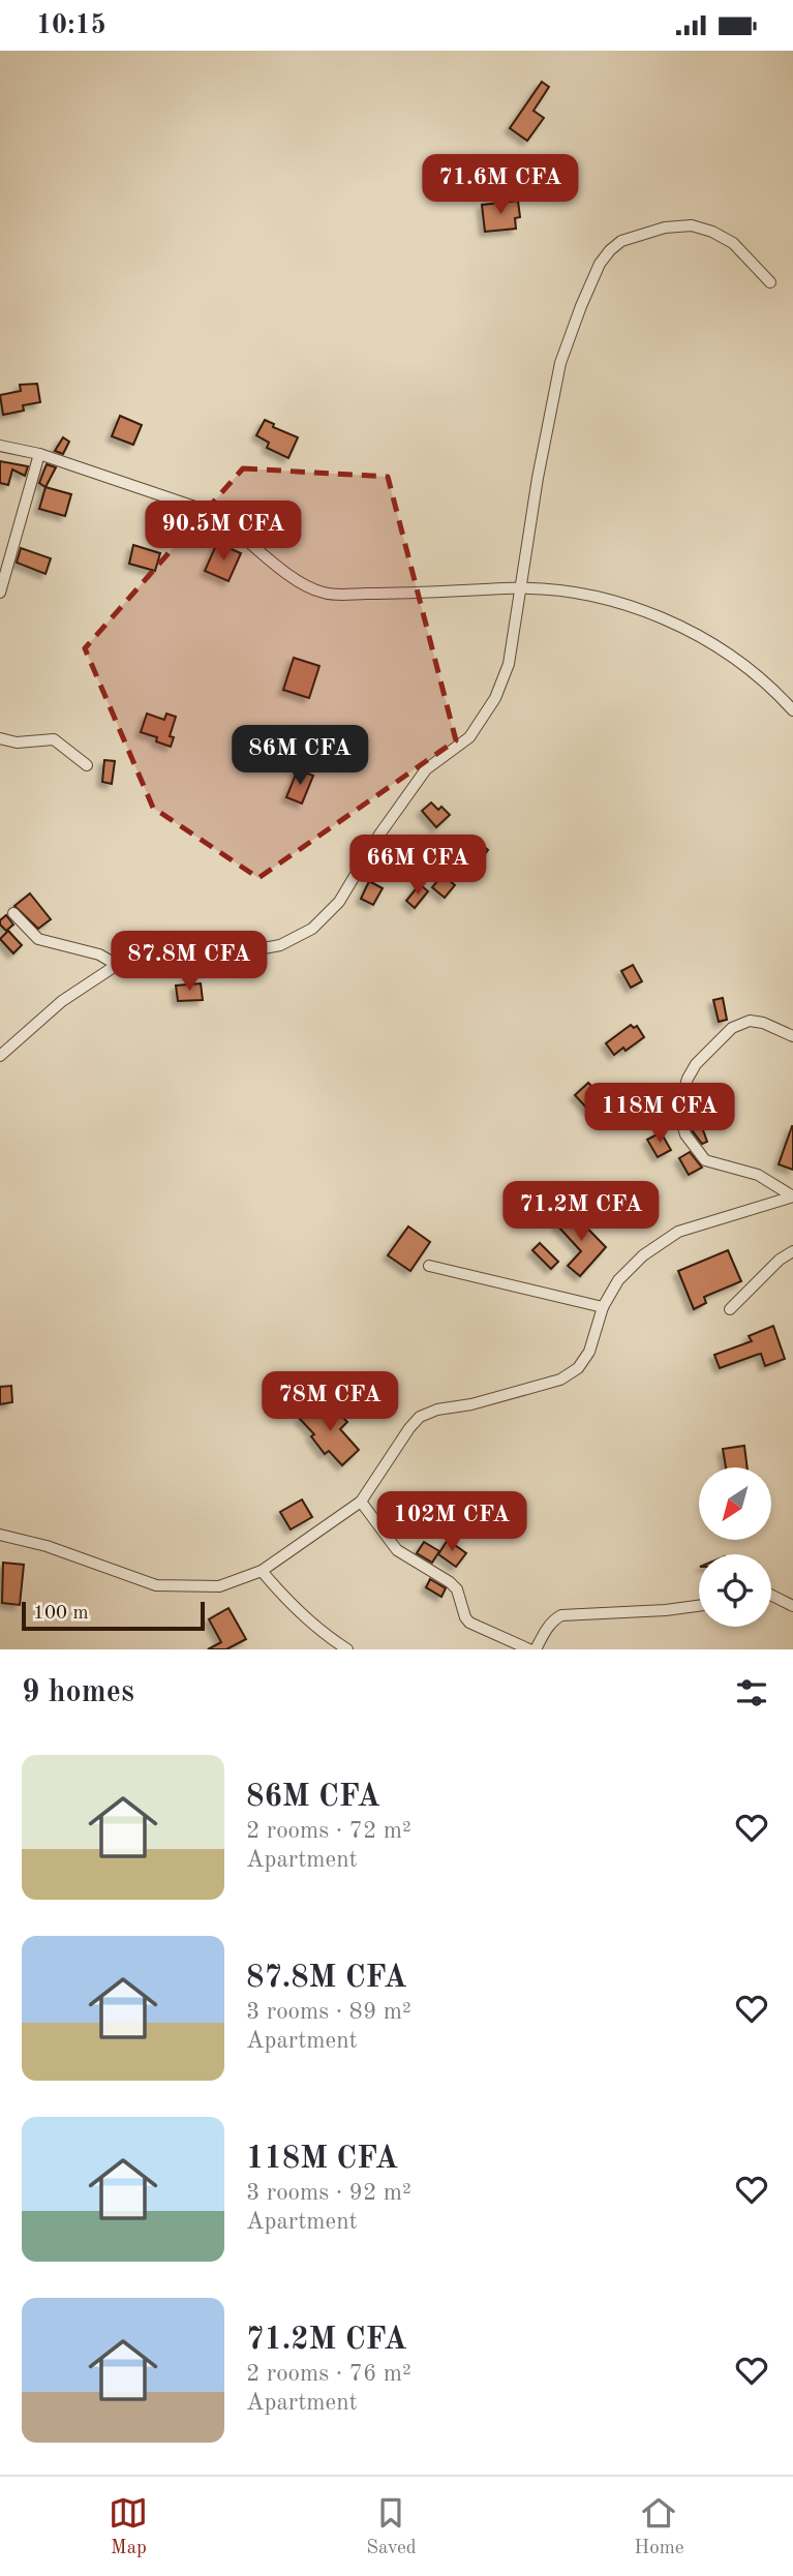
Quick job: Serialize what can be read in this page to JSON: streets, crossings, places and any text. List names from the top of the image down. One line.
{"scale_bar":"100 m","north":"bottom left","page":{"status":"10:15","price":["71.6M CFA","90.5M CFA","86M CFA","66M CFA","87.8M CFA","118M CFA","71.2M CFA","78M CFA","102M CFA"],"scale":"100 m","heading":"9 homes","list":[{"name":"86M CFA","note":"2 rooms · 72 m² · Apartment"},{"name":"87.8M CFA","note":"3 rooms · 89 m² · Apartment"},{"name":"118M CFA","note":"3 rooms · 92 m² · Apartment"},{"name":"71.2M CFA","note":"2 rooms · 76 m² · Apartment"}],"tabs":["Map","Saved","Home"]}}
